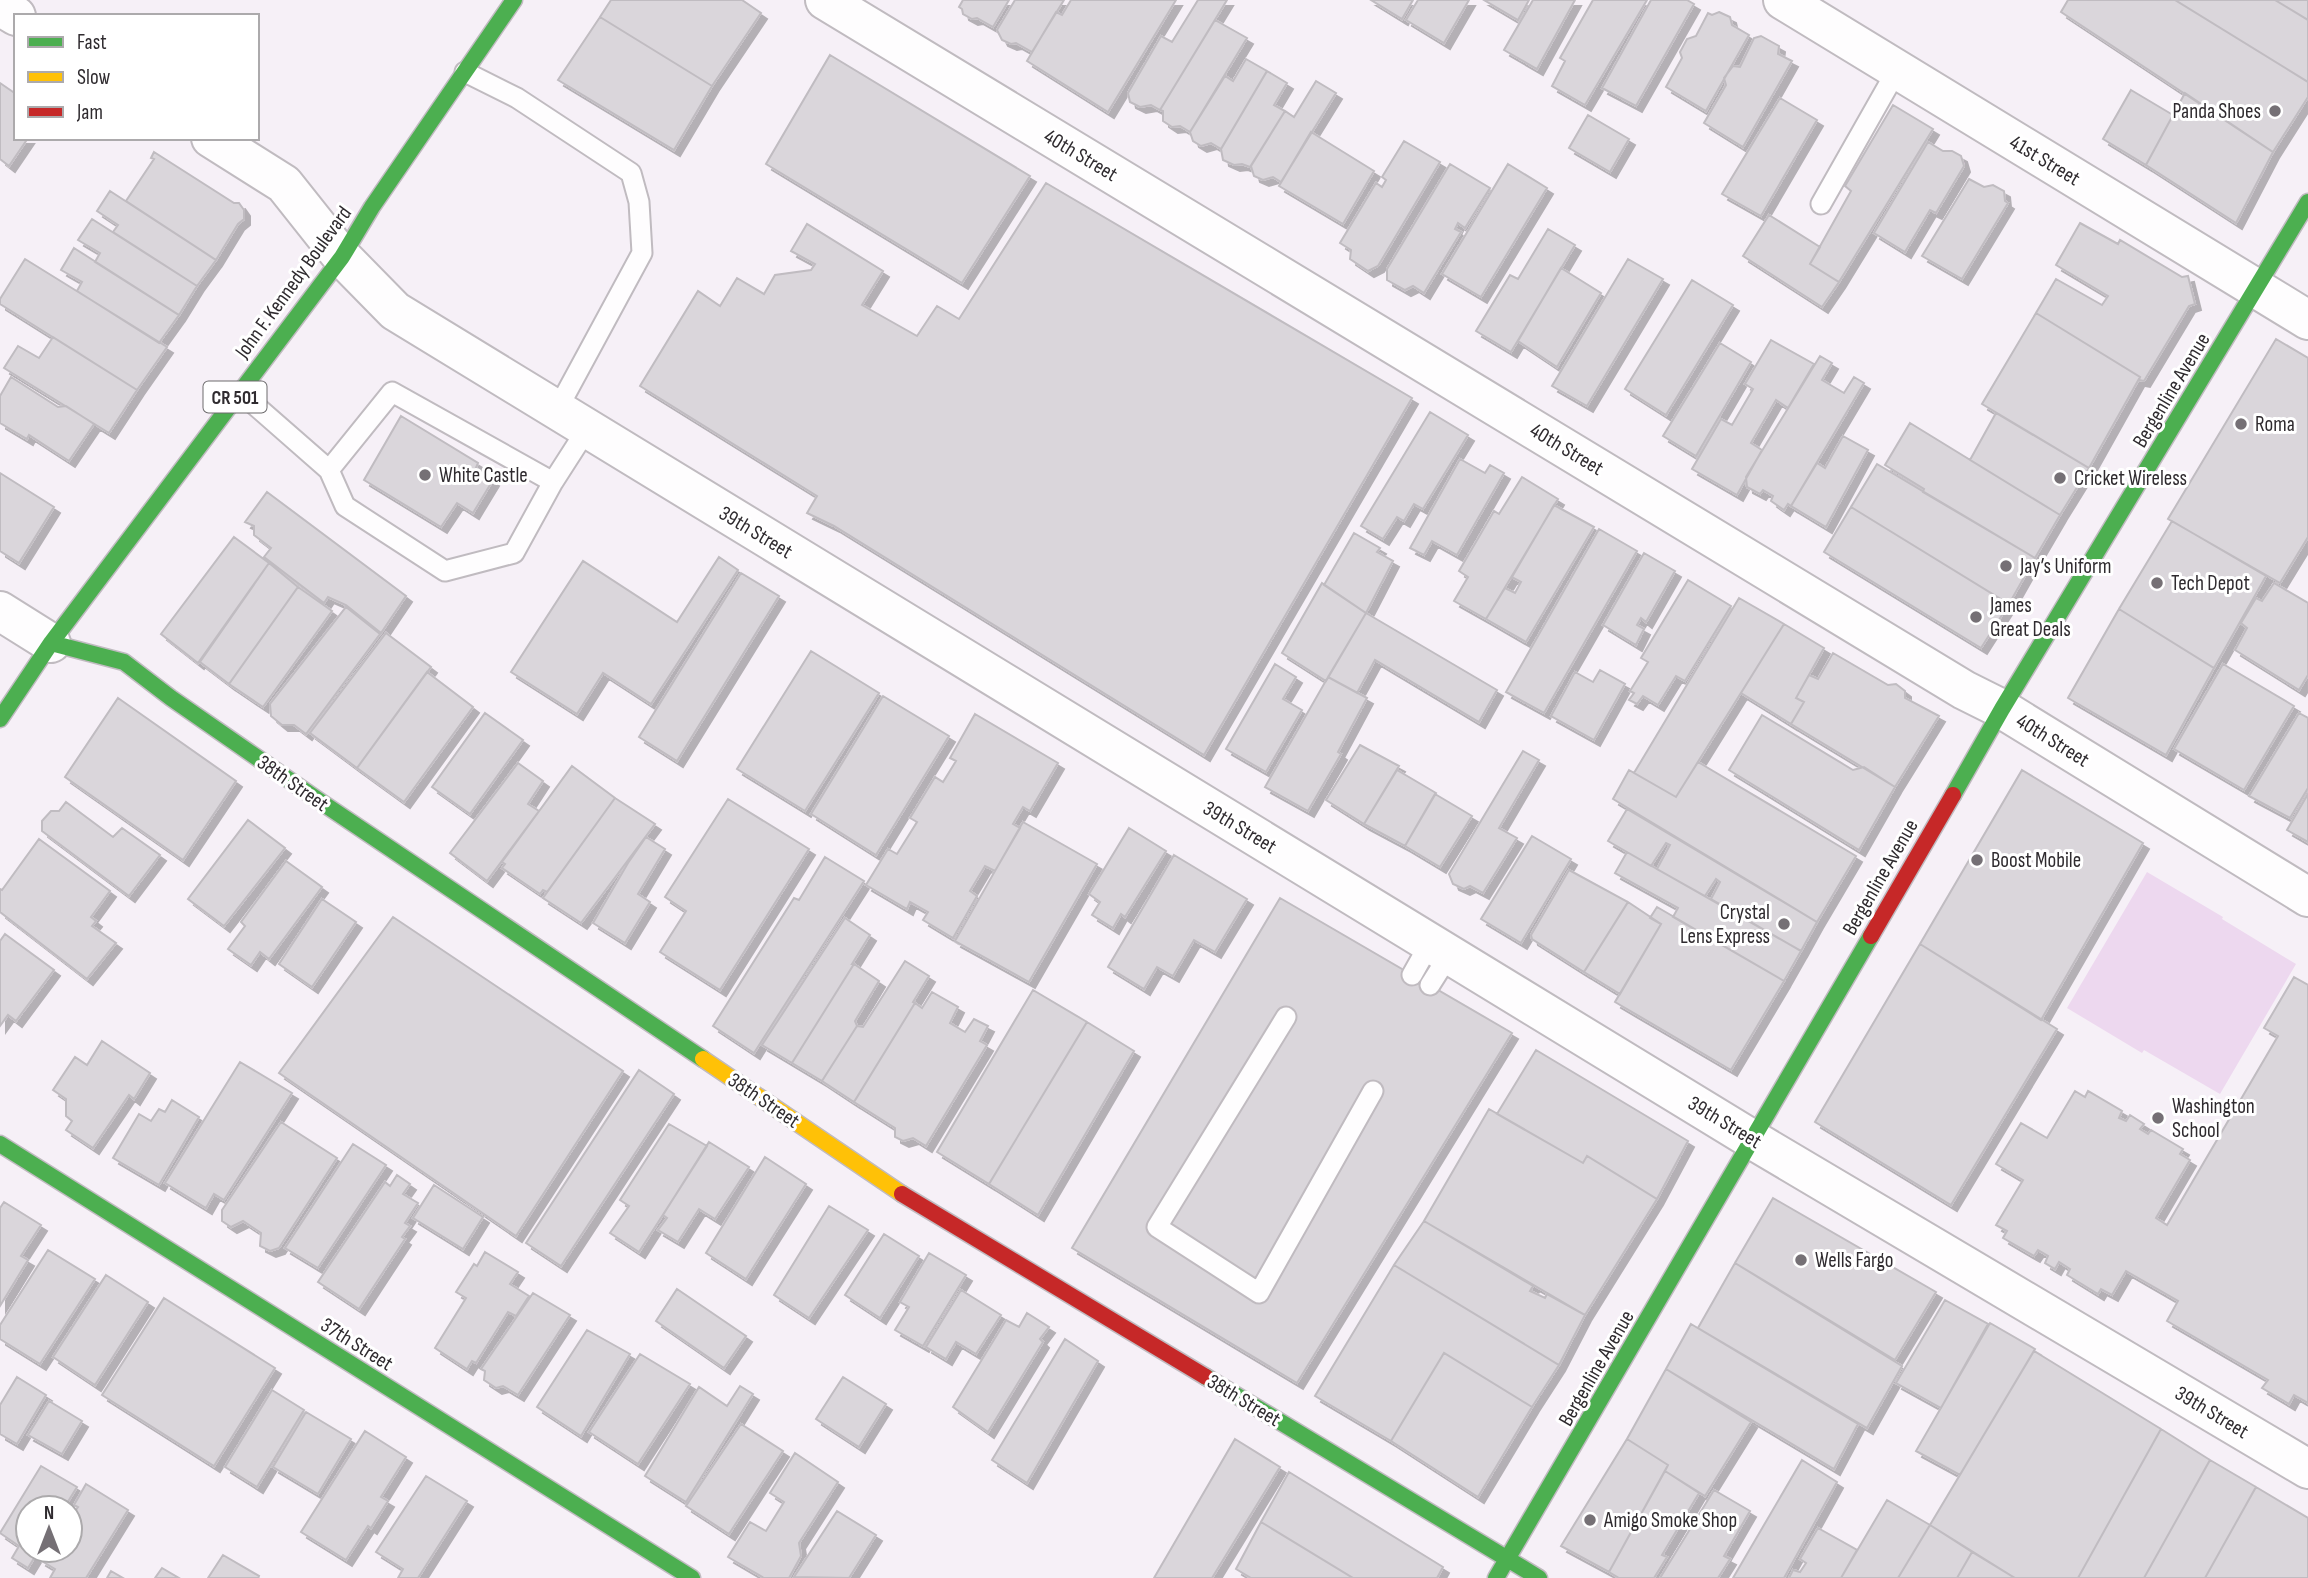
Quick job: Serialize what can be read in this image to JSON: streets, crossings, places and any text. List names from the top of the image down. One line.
{"streets":{"street":["40th Street","41st Street","John F. Kennedy Boulevard","Bergenline Avenue","CR 501","39th Street","38th Street","37th Street"]},"crossings":[["40th Street","Bergenline Avenue"],["41st Street","Bergenline Avenue"],["John F. Kennedy Boulevard","39th Street"],["John F. Kennedy Boulevard","38th Street"],["Bergenline Avenue","39th Street"],["Bergenline Avenue","38th Street"]],"places":["Panda Shoes","Roma","White Castle","Cricket Wireless","Jay’s Uniform","Tech Depot","James Great Deals","Boost Mobile","Crystal Lens Express","Washington School","Wells Fargo","Amigo Smoke Shop"],"legend":["Fast","Slow","Jam"],"north":"top"}
